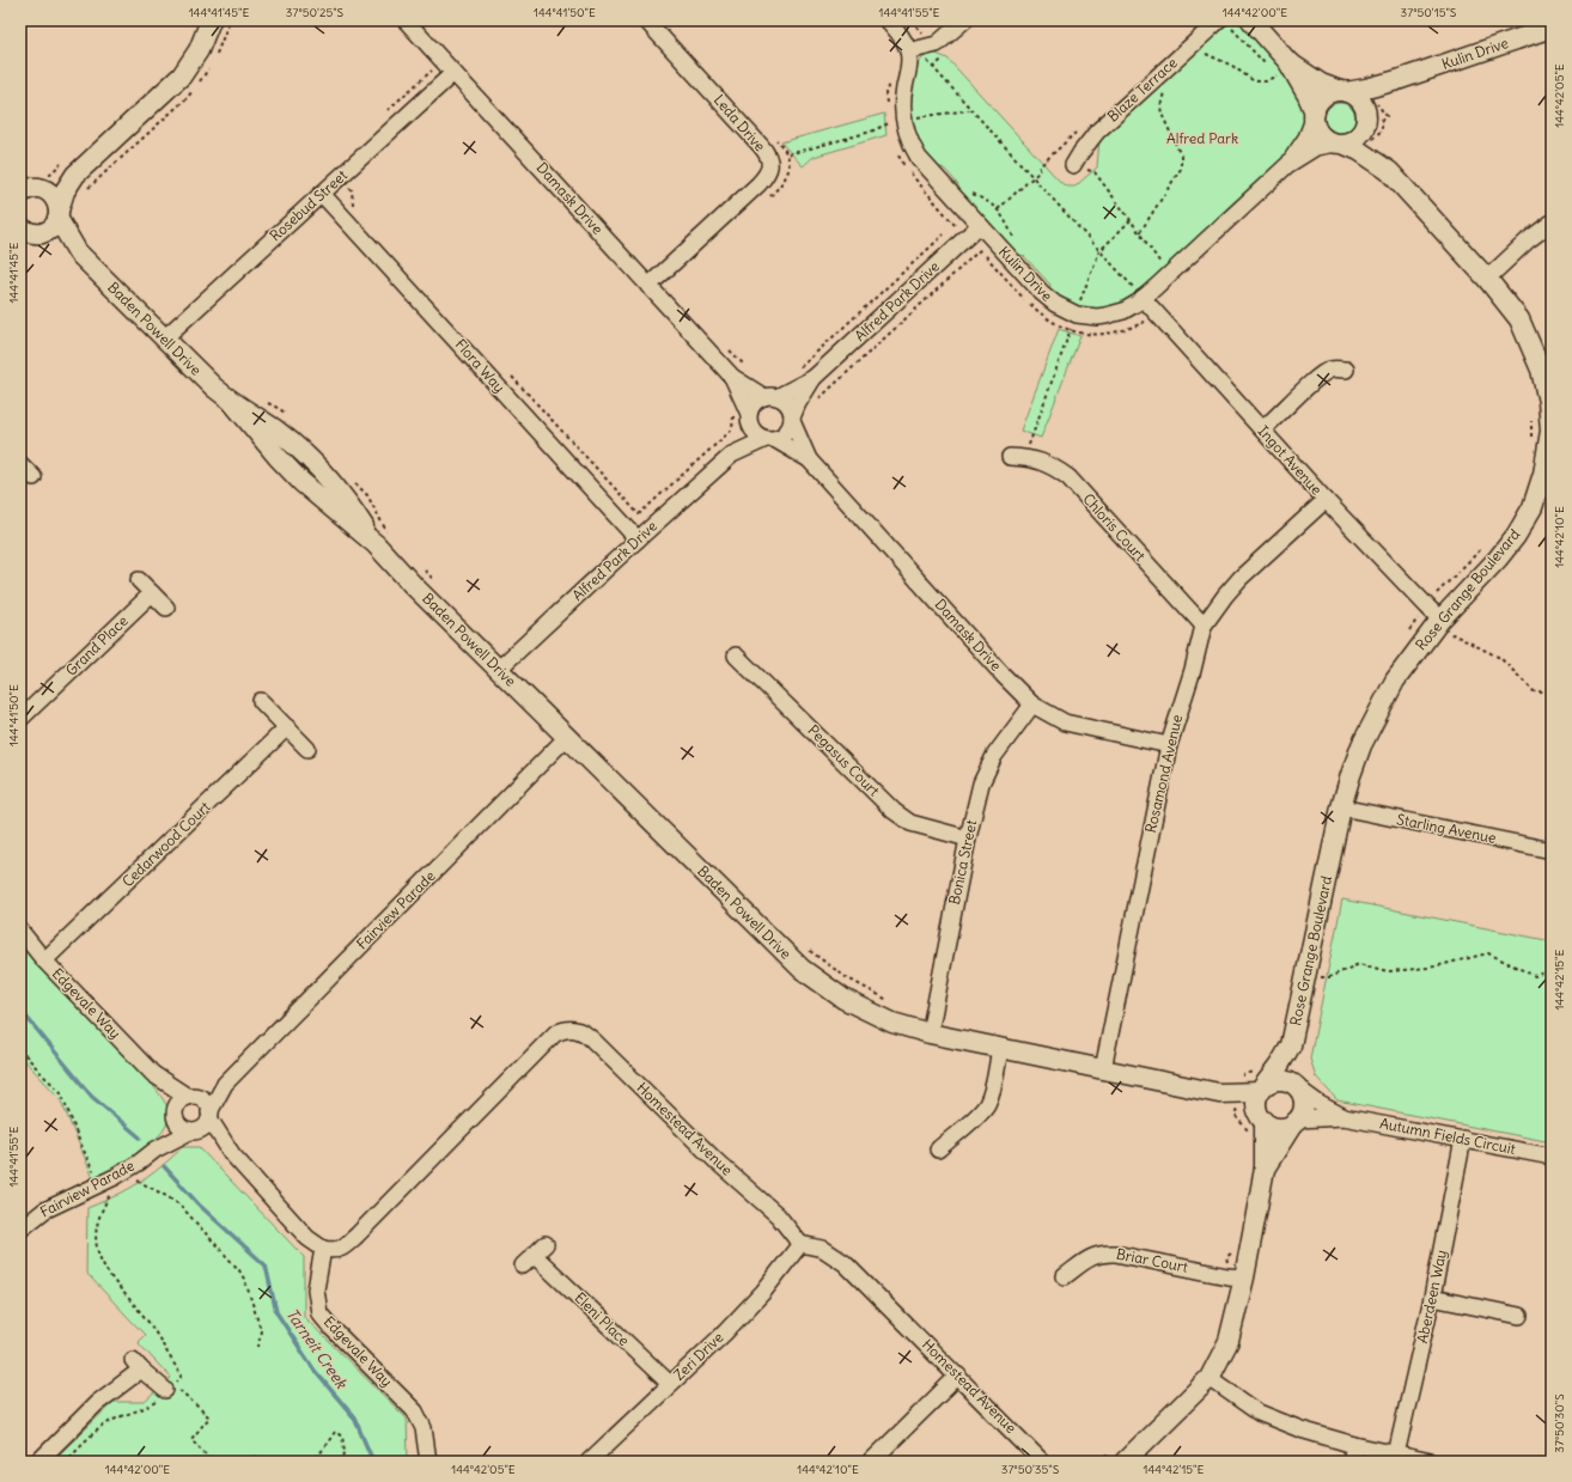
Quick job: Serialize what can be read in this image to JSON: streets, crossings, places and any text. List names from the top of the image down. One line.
{"streets":{"street":["Kulin Drive","Blaze Terrace","Leda Drive","Damask Drive","Rosebud Street","Alfred Park Drive","Baden Powell Drive","Flora Way","Ingot Avenue","Chloris Court","Rose Grange Boulevard","Grand Place","Pegasus Court","Rosamond Avenue","Starling Avenue","Cedarwood Court","Bonica Street","Fairview Parade","Edgevale Way","Homestead Avenue","Autumn Fields Circuit","Briar Court","Aberdeen Way","Eleni Place","Zeri Drive"]},"crossings":[["Kulin Drive","Alfred Park Drive"],["Kulin Drive","Ingot Avenue"],["Kulin Drive","Rose Grange Boulevard"],["Leda Drive","Damask Drive"],["Damask Drive","Rosebud Street"],["Damask Drive","Alfred Park Drive"],["Damask Drive","Rosamond Avenue"],["Damask Drive","Bonica Street"],["Rosebud Street","Baden Powell Drive"],["Rosebud Street","Flora Way"],["Alfred Park Drive","Baden Powell Drive"],["Alfred Park Drive","Flora Way"],["Baden Powell Drive","Rose Grange Boulevard"],["Baden Powell Drive","Rosamond Avenue"],["Baden Powell Drive","Bonica Street"],["Baden Powell Drive","Fairview Parade"],["Baden Powell Drive","Autumn Fields Circuit"],["Ingot Avenue","Rose Grange Boulevard"],["Ingot Avenue","Rosamond Avenue"],["Chloris Court","Rosamond Avenue"],["Rose Grange Boulevard","Starling Avenue"],["Rose Grange Boulevard","Autumn Fields Circuit"],["Pegasus Court","Bonica Street"],["Cedarwood Court","Edgevale Way"],["Fairview Parade","Edgevale Way"],["Edgevale Way","Homestead Avenue"],["Homestead Avenue","Zeri Drive"],["Autumn Fields Circuit","Aberdeen Way"],["Eleni Place","Zeri Drive"]],"water":["Tarneit Creek"],"parks":["Alfred Park"],"coordinates":["144°41'45\"E","37°50'25\"S","144°41'50\"E","144°41'55\"E","144°42'00\"E","37°50'15\"S","144°42'05\"E","144°42'10\"E","144°42'15\"E","37°50'30\"S","37°50'35\"S"]}
